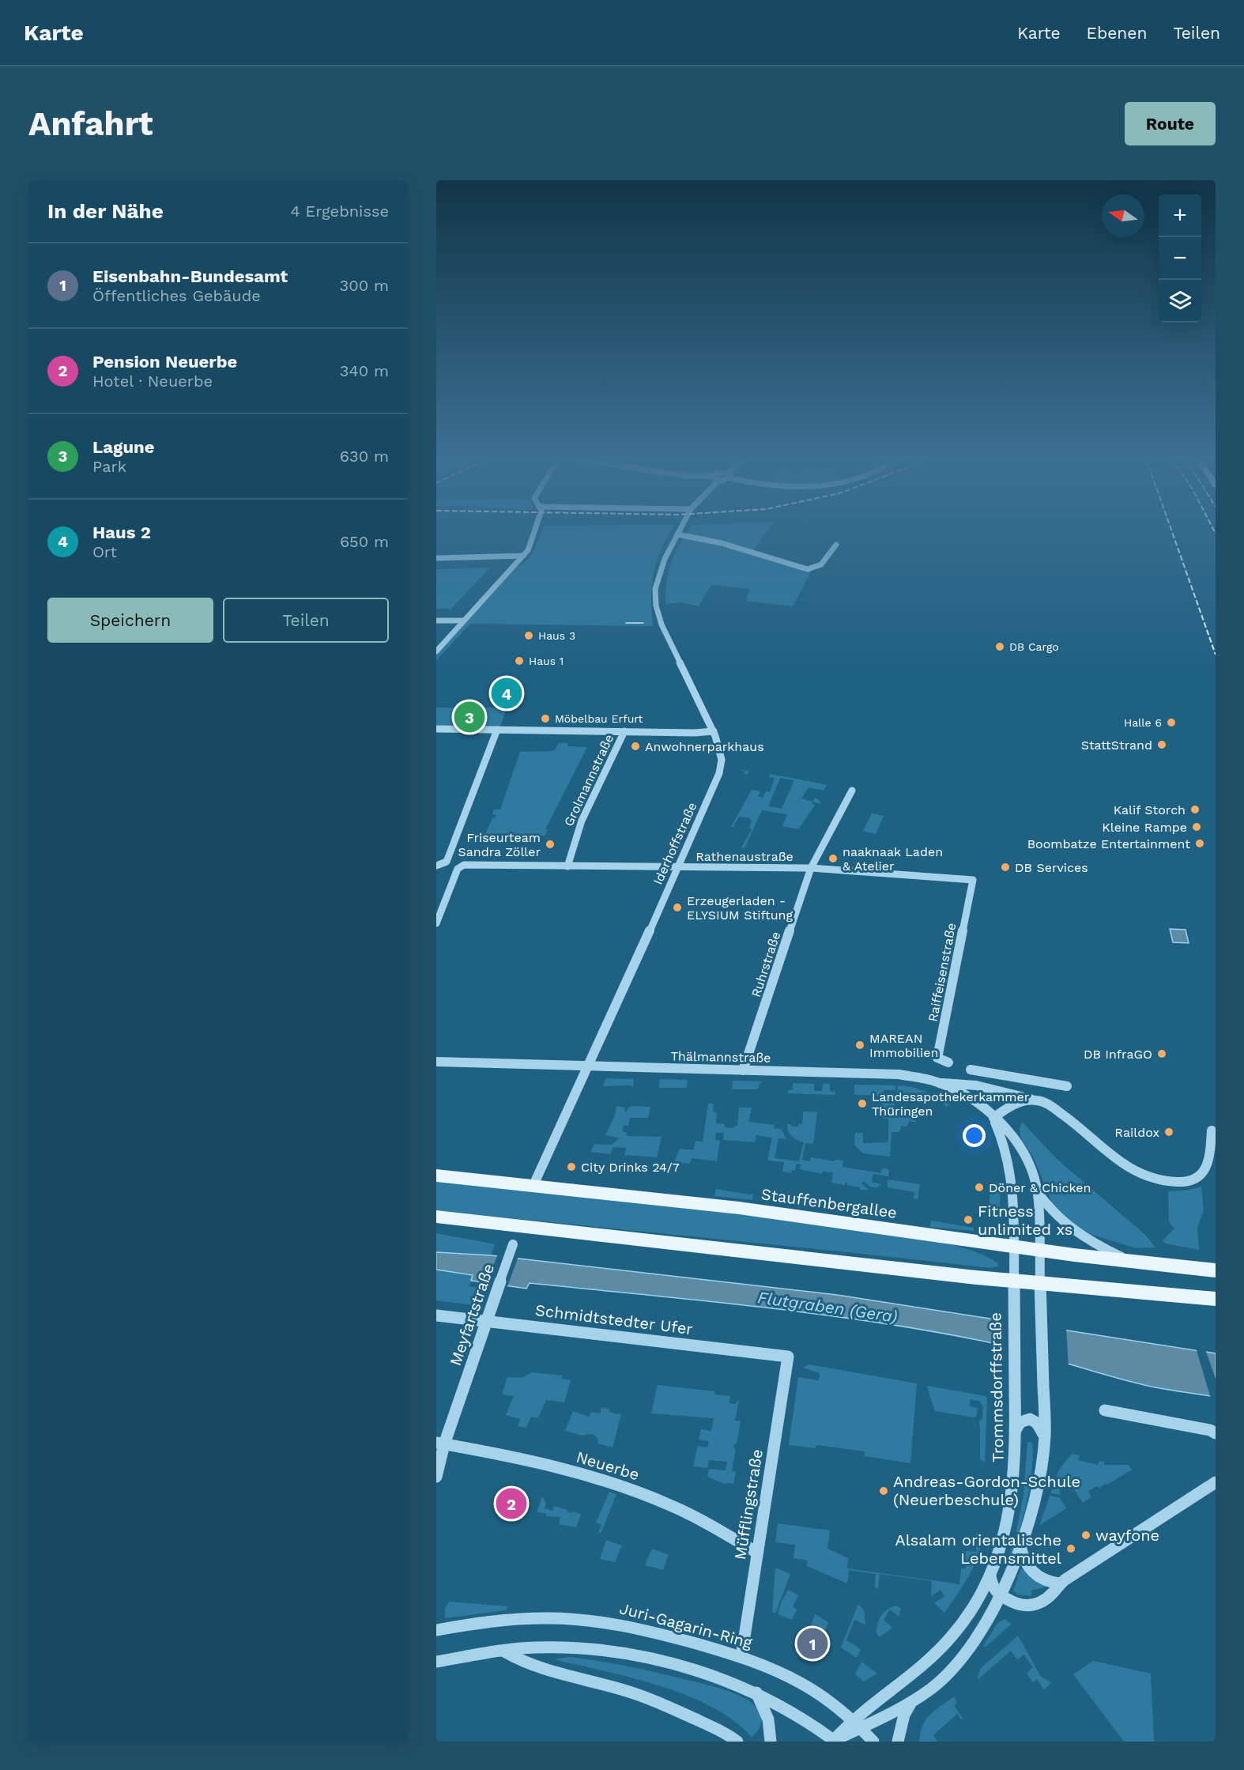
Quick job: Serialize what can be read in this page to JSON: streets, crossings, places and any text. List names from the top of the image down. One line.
{"streets":{"main road":["Stauffenbergallee"],"street":["Grolmannstraße","Iderhoffstraße","Rathenaustraße","Ruhrstraße","Raiffeisenstraße","Thälmannstraße","Meyfartstraße","Schmidtstedter Ufer","Trommsdorffstraße","Neuerbe","Müfflingstraße","Juri-Gagarin-Ring"]},"crossings":[["Grolmannstraße","Rathenaustraße"],["Iderhoffstraße","Rathenaustraße"],["Iderhoffstraße","Thälmannstraße"],["Iderhoffstraße","Stauffenbergallee"],["Rathenaustraße","Ruhrstraße"],["Rathenaustraße","Raiffeisenstraße"],["Ruhrstraße","Thälmannstraße"],["Thälmannstraße","Stauffenbergallee"],["Thälmannstraße","Trommsdorffstraße"],["Meyfartstraße","Schmidtstedter Ufer"],["Meyfartstraße","Neuerbe"],["Schmidtstedter Ufer","Müfflingstraße"],["Trommsdorffstraße","Juri-Gagarin-Ring"],["Neuerbe","Müfflingstraße"],["Müfflingstraße","Juri-Gagarin-Ring"]],"water":["Flutgraben (Gera)"],"places":["Haus 3","DB Cargo","Haus 1","Möbelbau Erfurt","Halle 6","StattStrand","Anwohnerparkhaus","Kalif Storch","Kleine Rampe","Boombatze Entertainment","Friseurteam Sandra Zöller","naaknaak Laden & Atelier","DB Services","Erzeugerladen - ELYSIUM Stiftung","MAREAN Immobilien","DB InfraGO","Landesapothekerkammer Thüringen","Raildox","City Drinks 24/7","Döner & Chicken","Fitness unlimited xs","Andreas-Gordon-Schule (Neuerbeschule)","wayfone","Alsalam orientalische Lebensmittel"],"north":"left","page":{"header":"Karte","nav":["Karte","Ebenen","Teilen"],"buttons":["Route",["Speichern","Teilen"]],"title":"Anfahrt","heading":["In der Nähe","4 Ergebnisse"],"map_buttons":["+","−"],"list":[{"mark":"1","name":"Eisenbahn-Bundesamt","note":"Öffentliches Gebäude","value":"300 m"},{"mark":"2","name":"Pension Neuerbe","note":"Hotel · Neuerbe","value":"340 m"},{"mark":"3","name":"Lagune","note":"Park","value":"630 m"},{"mark":"4","name":"Haus 2","note":"Ort","value":"650 m"}],"pins":["4","3","2","1"]}}
